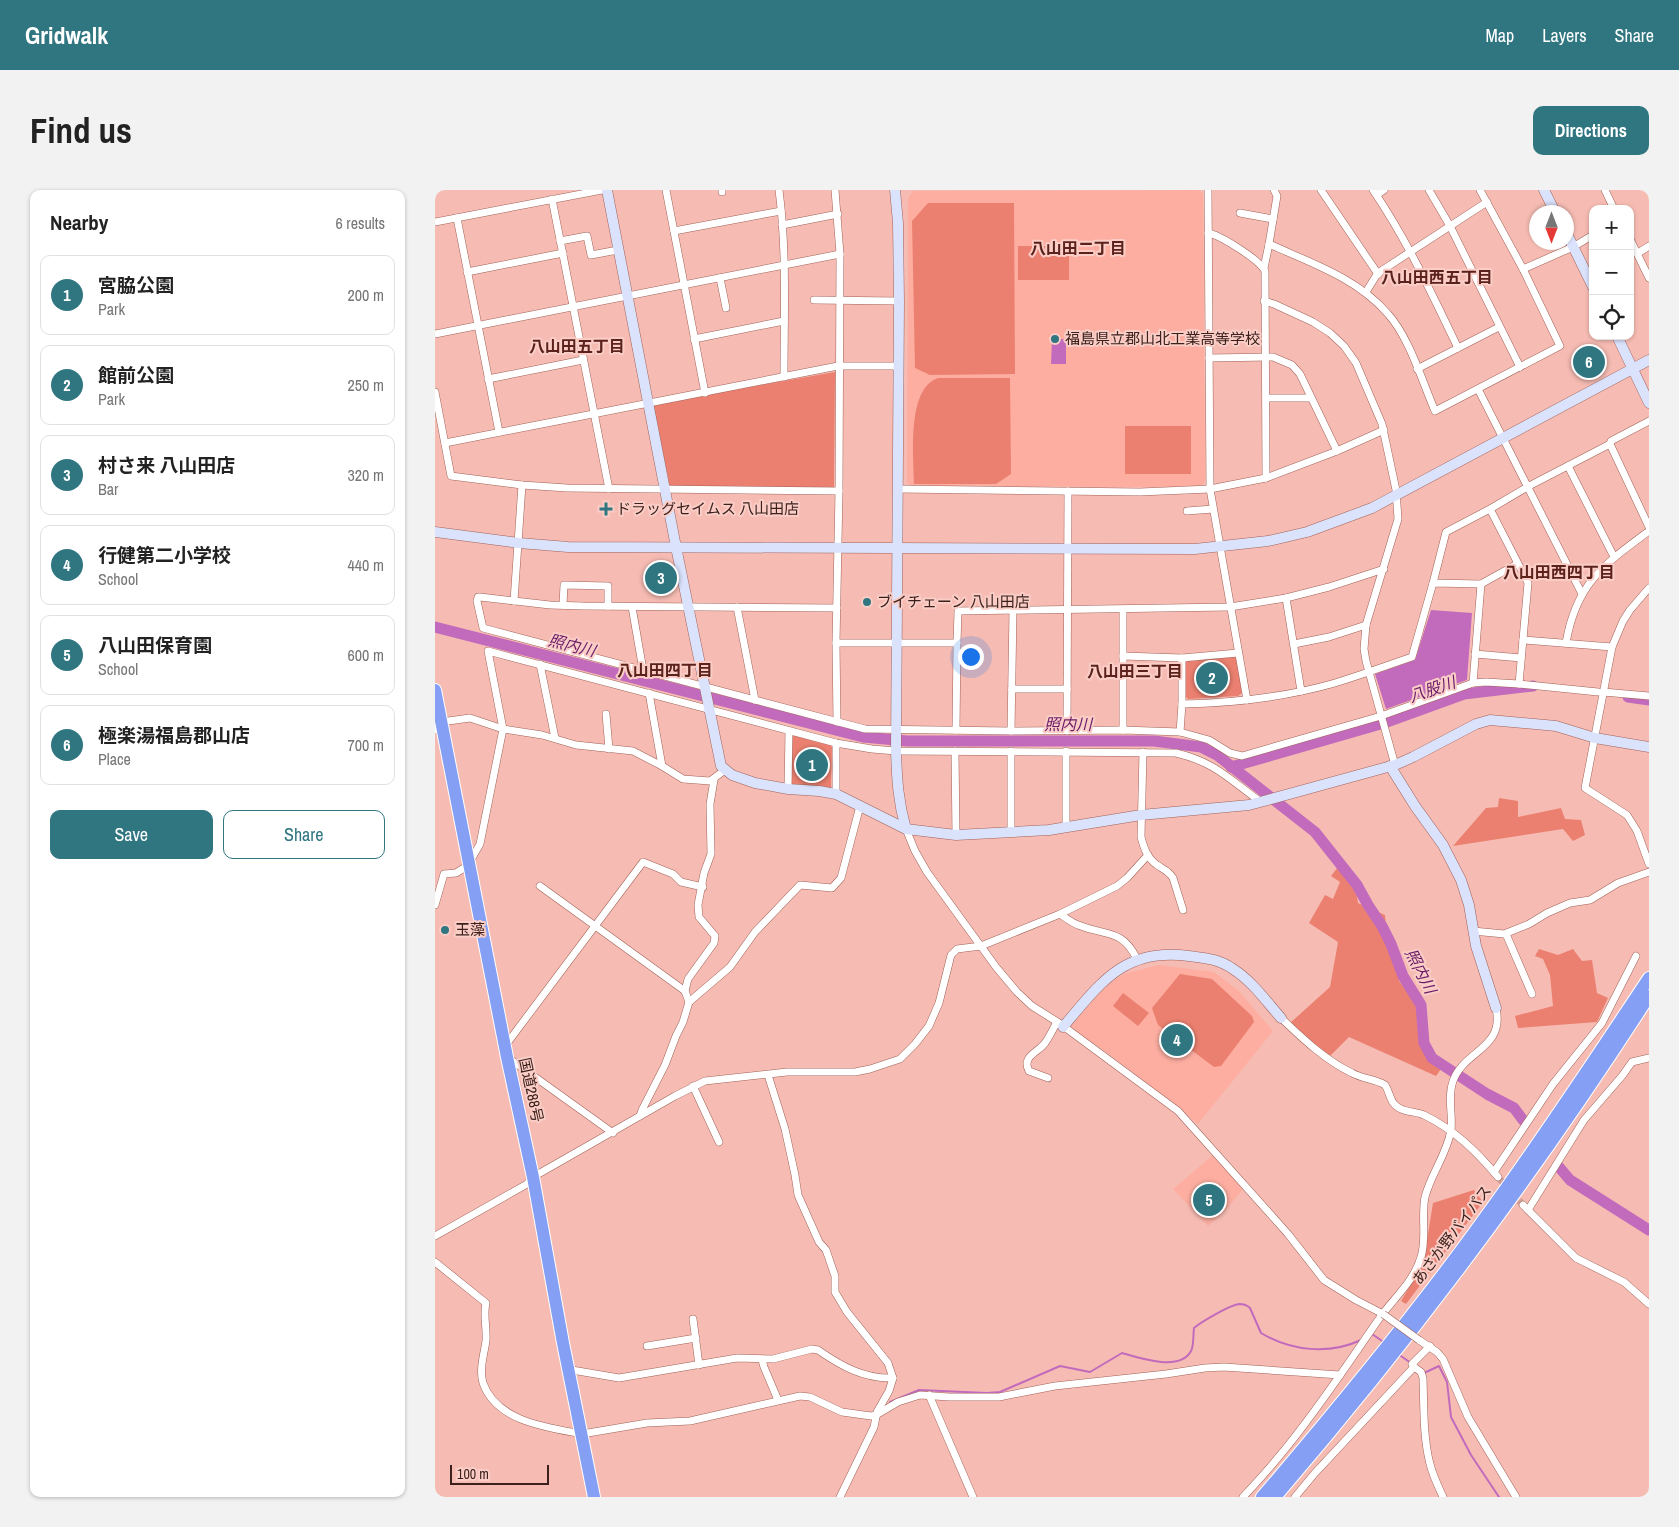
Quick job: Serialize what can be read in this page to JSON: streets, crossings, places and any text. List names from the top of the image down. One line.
{"streets":{"highway":["国道288号","あさか野バイパス"]},"districts":["八山田二丁目","八山田西五丁目","八山田五丁目","八山田西四丁目","八山田四丁目","八山田三丁目"],"water":["照内川","八股川"],"places":{"other":["福島県立郡山北工業高等学校","ブイチェーン 八山田店","玉藻"],"health":["ドラッグセイムス 八山田店"]},"scale_bar":"100 m","north":"bottom","page":{"header":"Gridwalk","nav":["Map","Layers","Share"],"buttons":["Directions",["Save","Share"]],"title":"Find us","heading":["Nearby","6 results"],"map_buttons":["+","−"],"list":[{"mark":"1","name":"宮脇公園","note":"Park","value":"200 m"},{"mark":"2","name":"館前公園","note":"Park","value":"250 m"},{"mark":"3","name":"村さ来 八山田店","note":"Bar","value":"320 m"},{"mark":"4","name":"行健第二小学校","note":"School","value":"440 m"},{"mark":"5","name":"八山田保育園","note":"School","value":"600 m"},{"mark":"6","name":"極楽湯福島郡山店","note":"Place","value":"700 m"}],"pins":["6","3","2","1","4","5"],"scale":"100 m"}}
